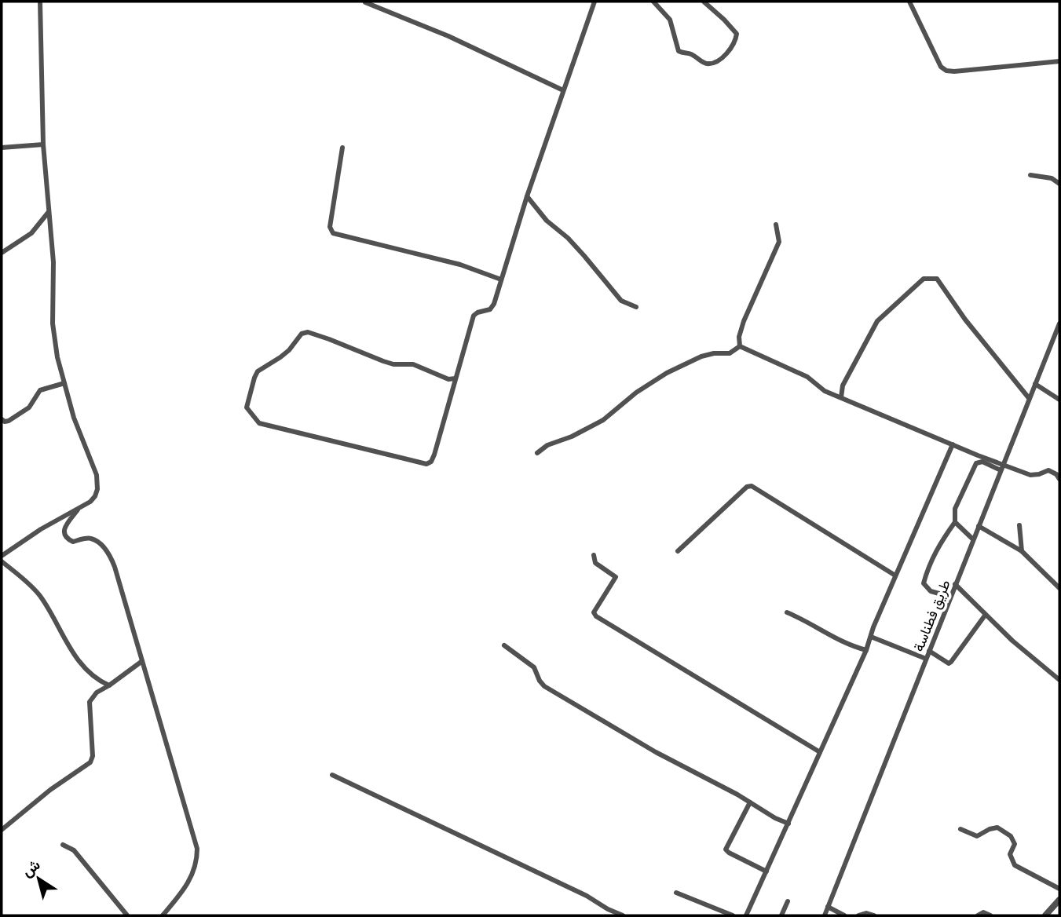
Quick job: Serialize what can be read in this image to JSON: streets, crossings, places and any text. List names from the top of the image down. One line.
{"streets":{"street":["طريق فطناسة"]},"north":"top left"}
